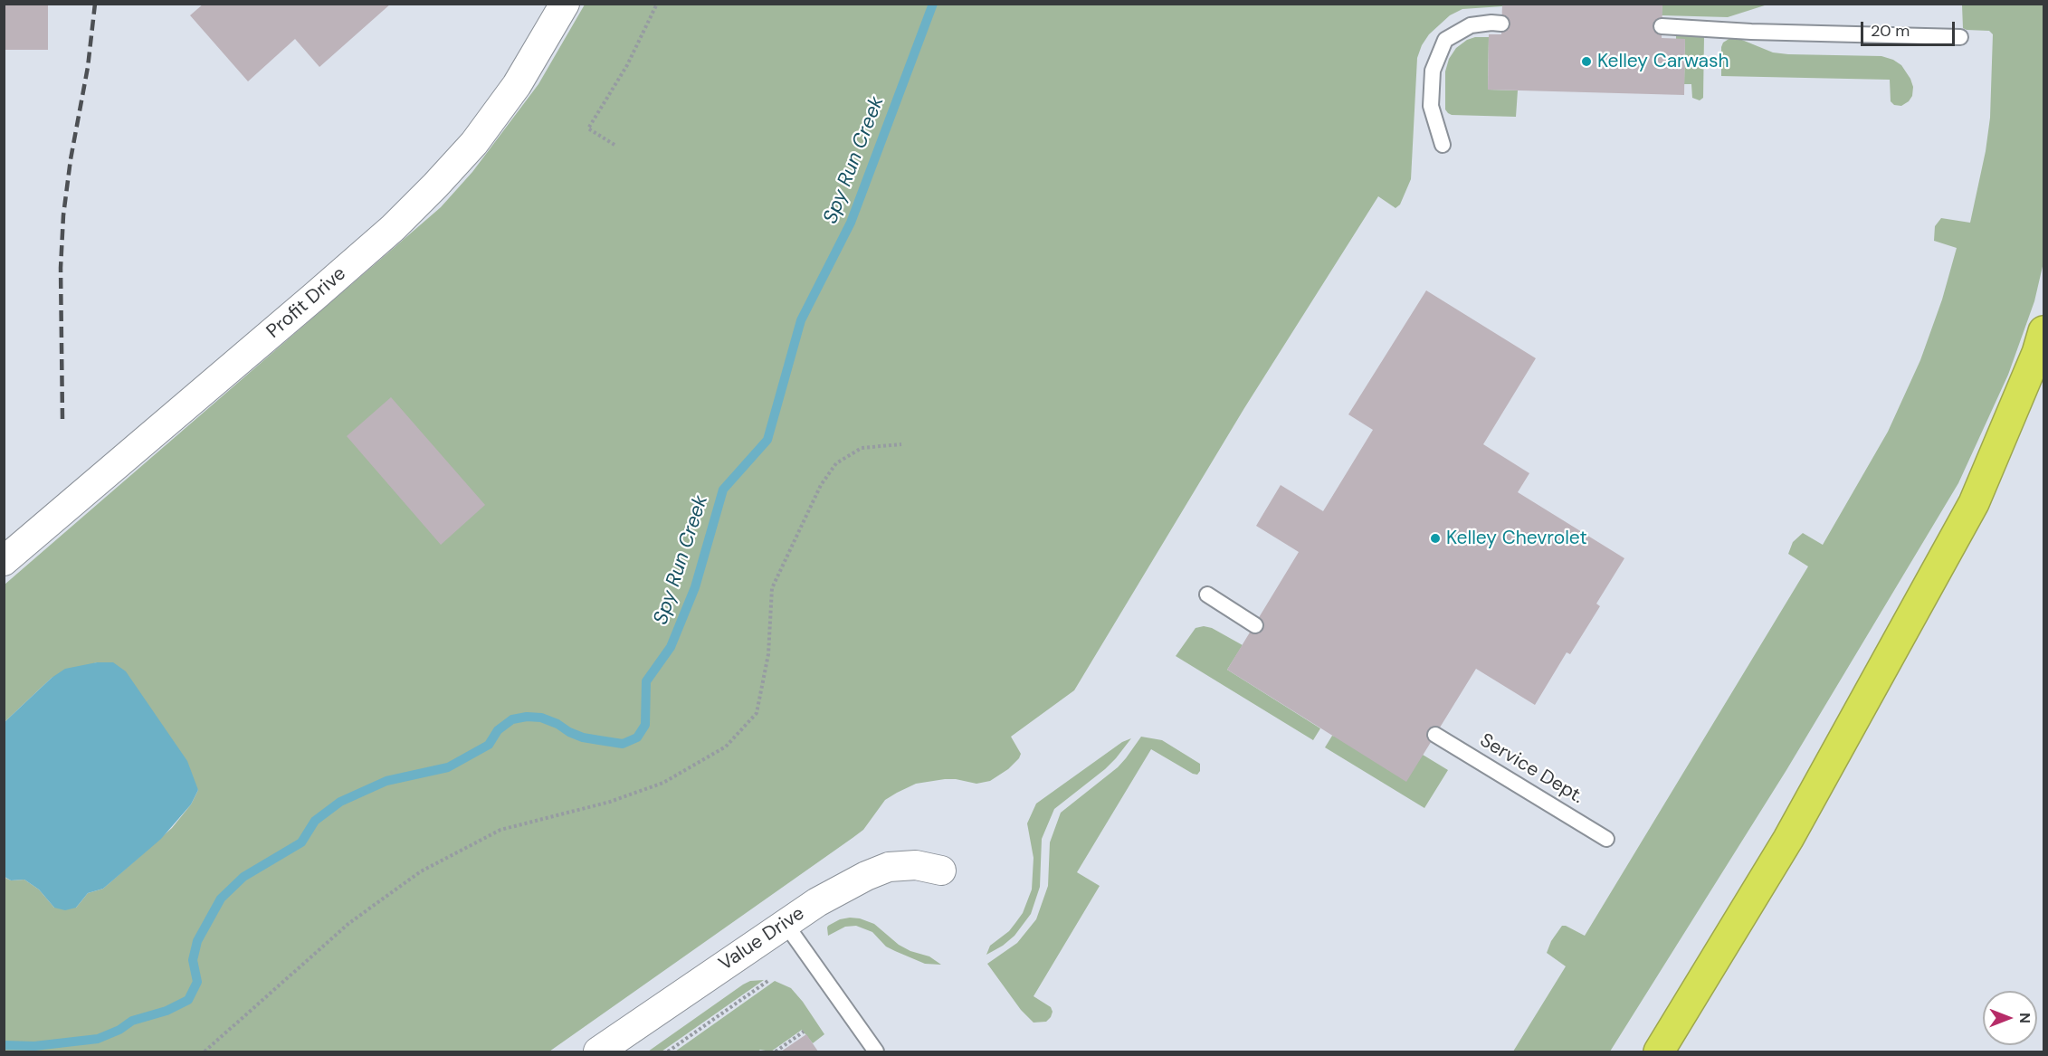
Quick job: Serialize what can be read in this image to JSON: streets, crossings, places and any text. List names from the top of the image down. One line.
{"streets":{"street":["Profit Drive","Value Drive"],"lane":["Service Dept."]},"water":["Spy Run Creek"],"places":["Kelley Carwash","Kelley Chevrolet"],"scale_bar":"20 m","north":"right"}
